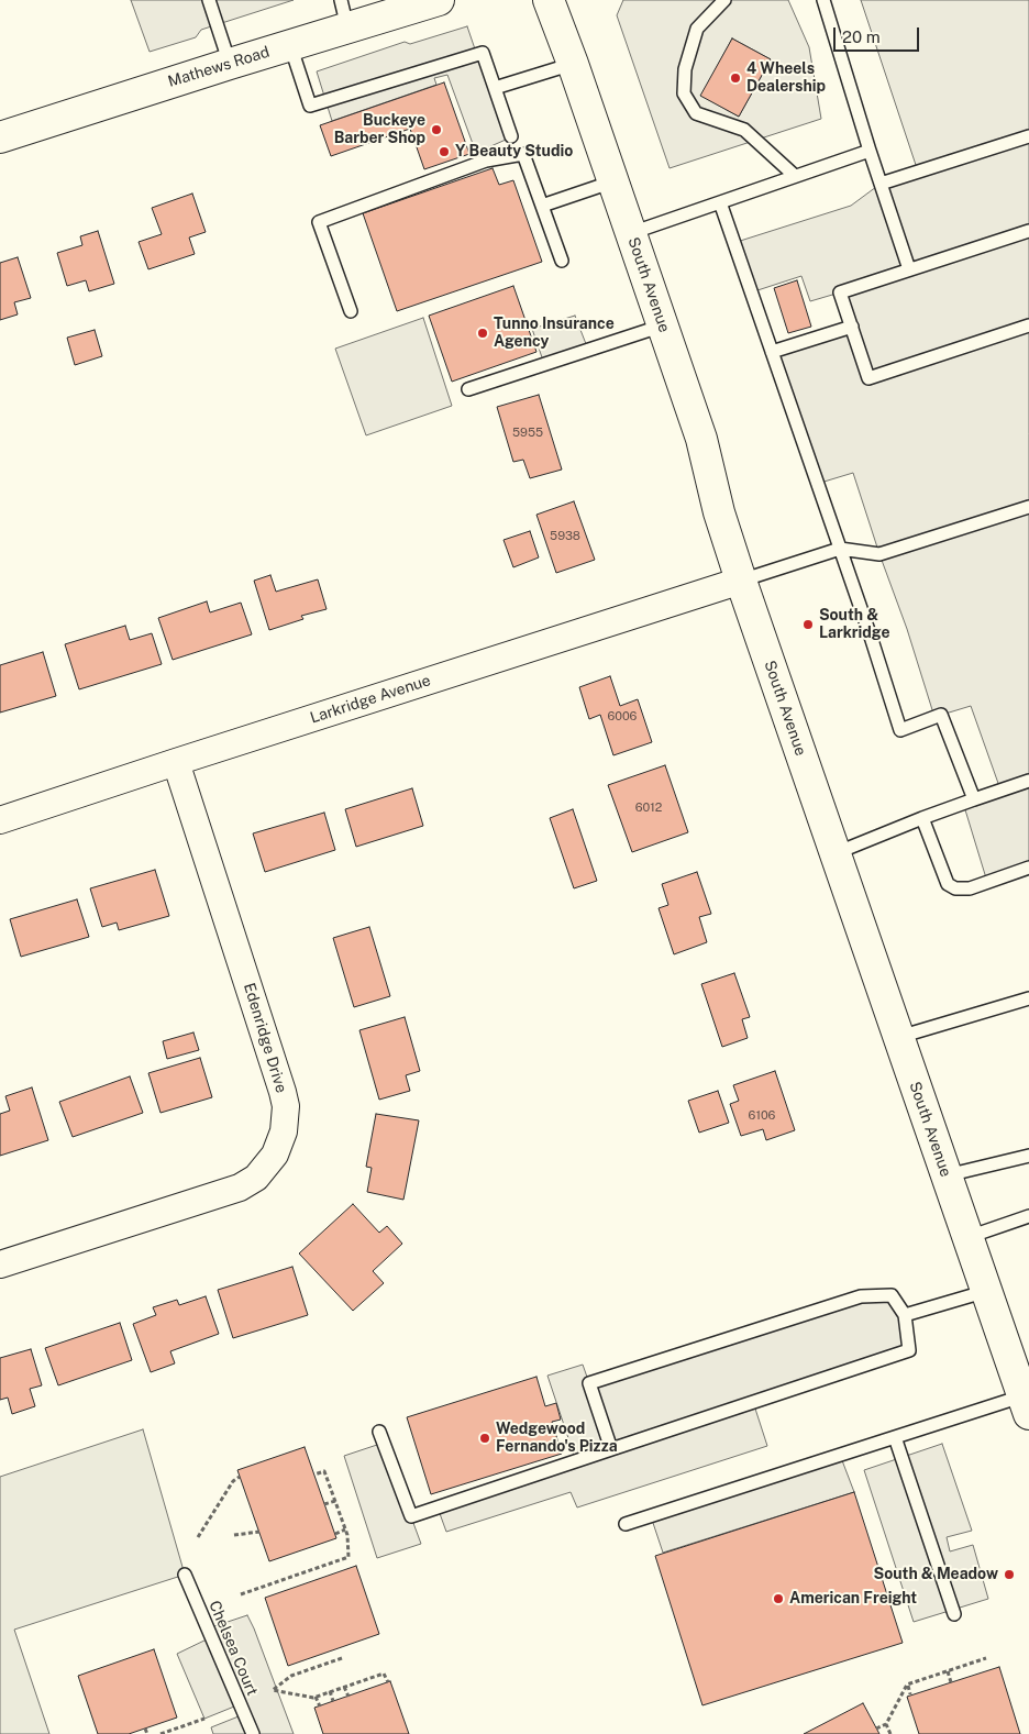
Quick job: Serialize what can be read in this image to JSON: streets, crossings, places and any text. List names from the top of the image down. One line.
{"streets":{"main road":["Mathews Road","South Avenue"],"street":["Larkridge Avenue","Edenridge Drive"],"lane":["Chelsea Court"]},"crossings":[["South Avenue","Larkridge Avenue"],["Larkridge Avenue","Edenridge Drive"]],"places":["4 Wheels Dealership","Buckeye Barber Shop","Y Beauty Studio","Tunno Insurance Agency","South & Larkridge","Wedgewood Fernando's Pizza","South & Meadow","American Freight"],"house_numbers":["5955","5938","6006","6012","6106"],"scale_bar":"20 m"}
